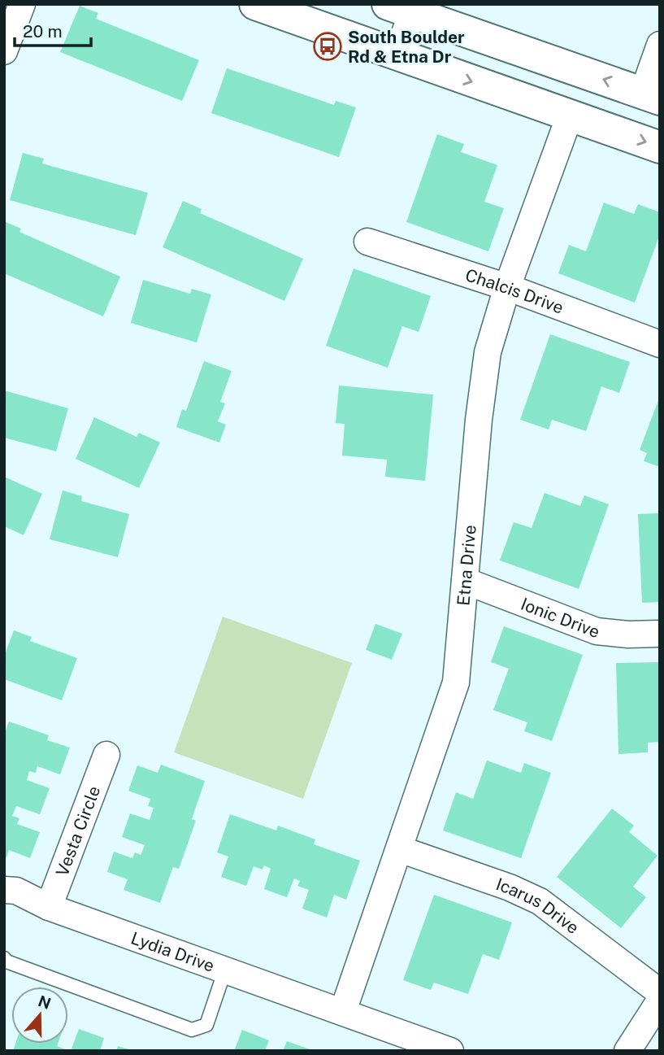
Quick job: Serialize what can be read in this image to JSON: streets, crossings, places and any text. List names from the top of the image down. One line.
{"streets":{"street":["Chalcis Drive","Etna Drive","Ionic Drive","Vesta Circle","Icarus Drive","Lydia Drive"]},"crossings":[["Chalcis Drive","Etna Drive"],["Etna Drive","Ionic Drive"],["Etna Drive","Icarus Drive"],["Etna Drive","Lydia Drive"],["Vesta Circle","Lydia Drive"]],"places":{"bus stop":["South Boulder Rd & Etna Dr"]},"scale_bar":"20 m","north":"top"}
